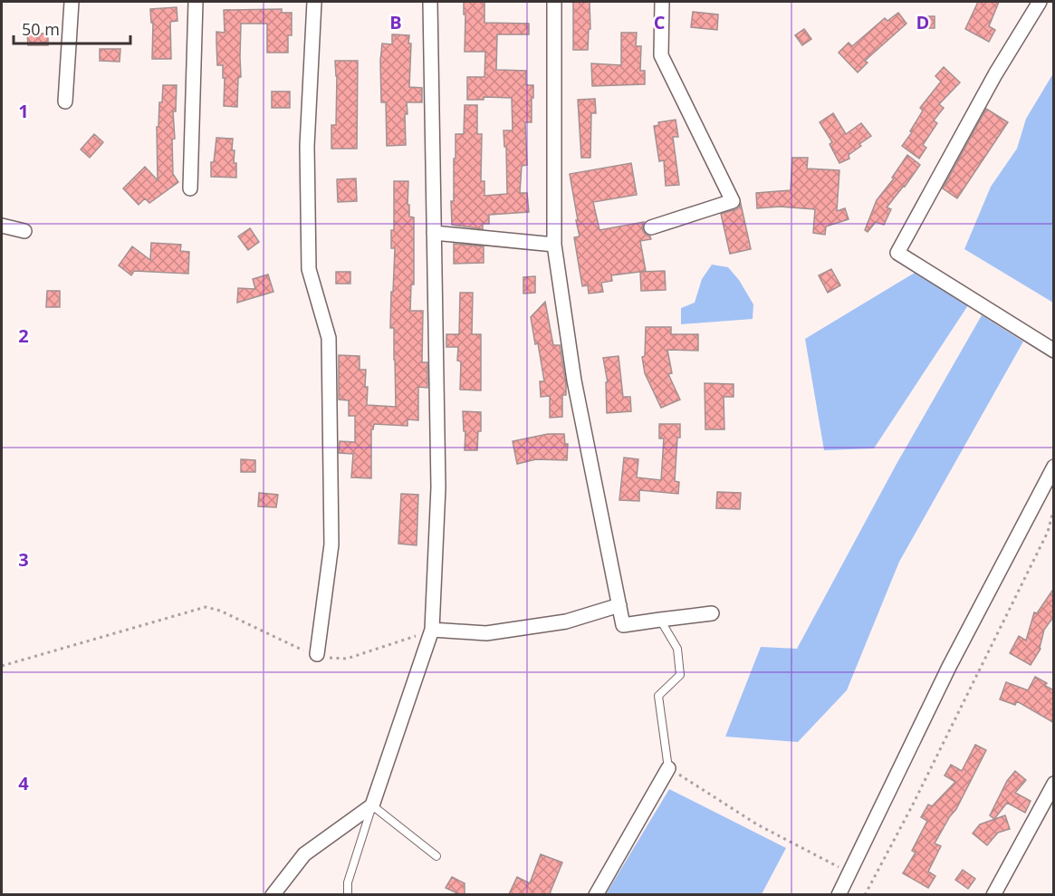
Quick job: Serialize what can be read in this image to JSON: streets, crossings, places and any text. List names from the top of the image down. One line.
{"scale_bar":"50 m","grid":{"columns":["B","C","D"],"rows":["1","2","3","4"]}}
